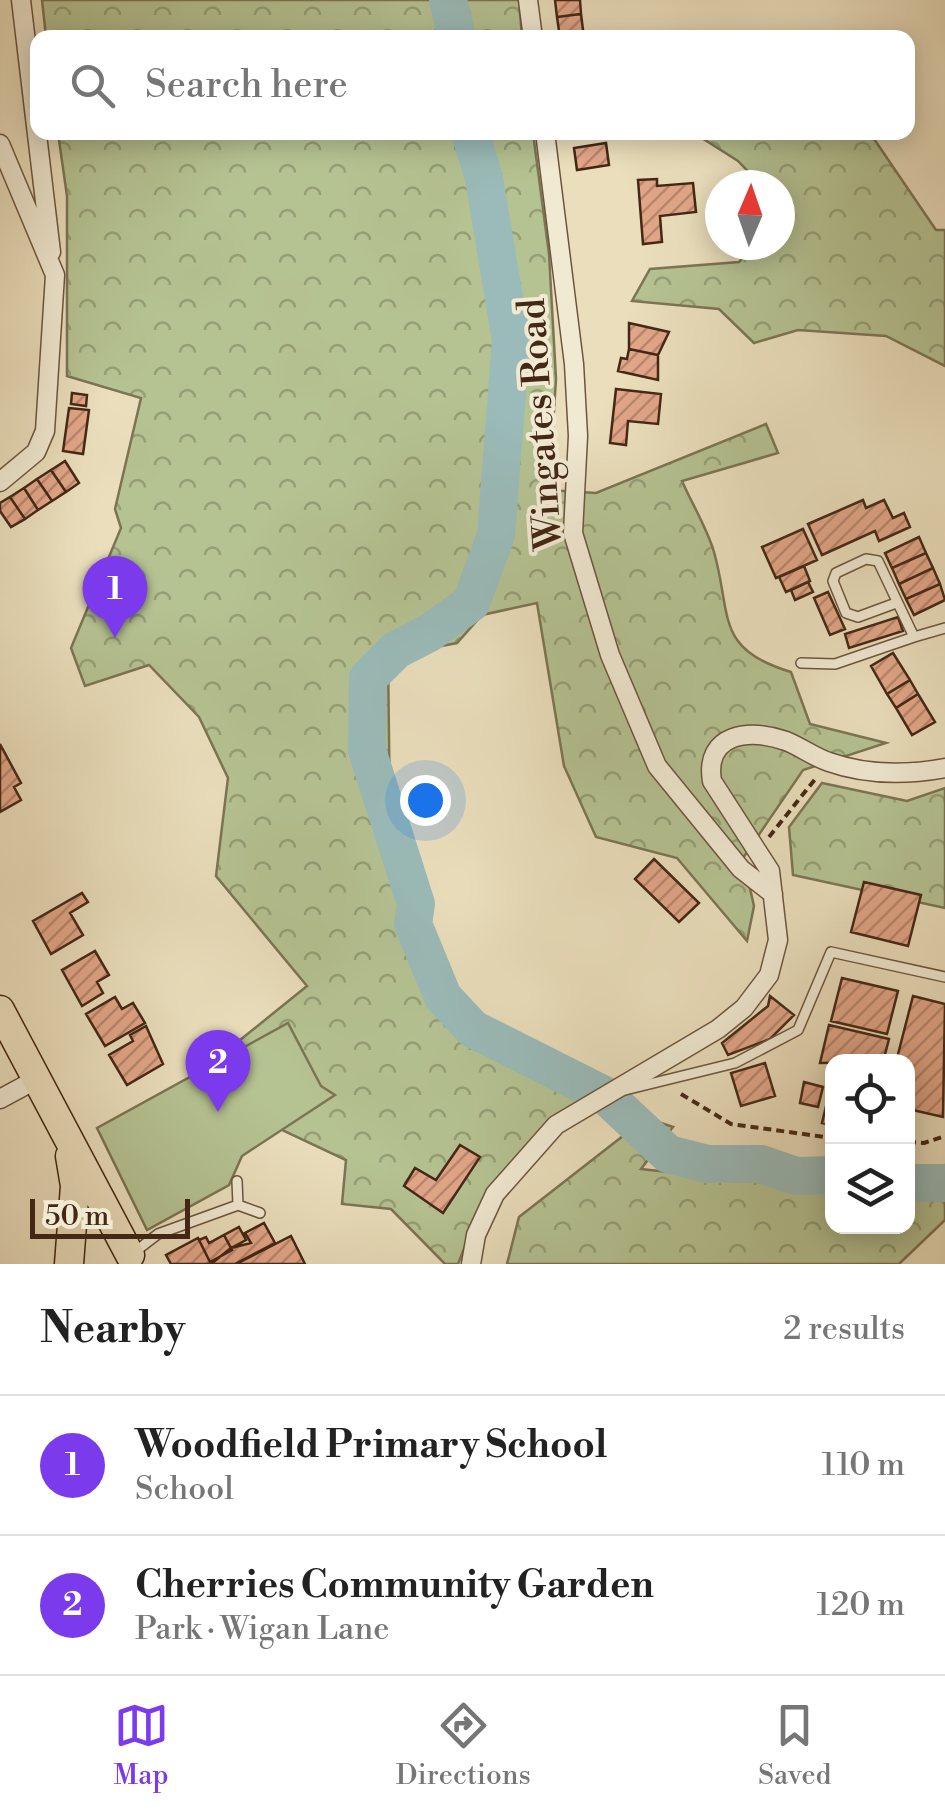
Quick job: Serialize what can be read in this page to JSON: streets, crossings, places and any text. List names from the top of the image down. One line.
{"streets":{"street":["Wingates Road"]},"scale_bar":"50 m","north":"top","page":{"search":"Search here","pins":["1","2"],"scale":"50 m","heading":["Nearby","2 results"],"list":[{"mark":"1","name":"Woodfield Primary School","note":"School","value":"110 m"},{"mark":"2","name":"Cherries Community Garden","note":"Park · Wigan Lane","value":"120 m"}],"nav":["Map","Directions","Saved"]}}
